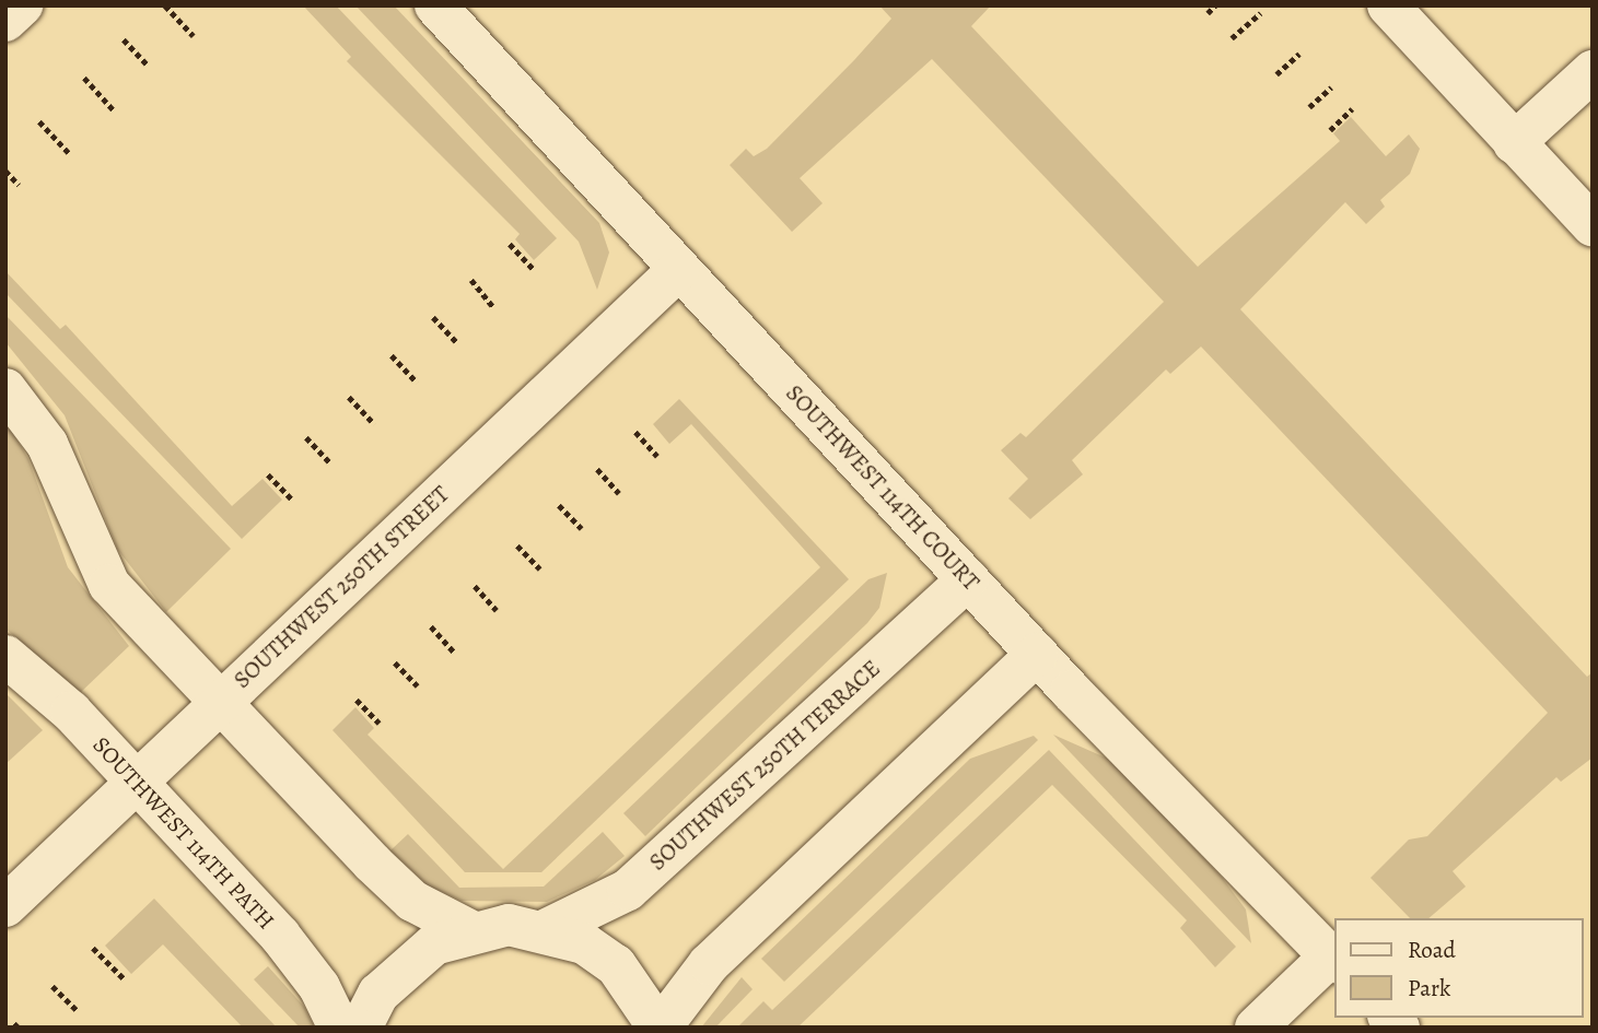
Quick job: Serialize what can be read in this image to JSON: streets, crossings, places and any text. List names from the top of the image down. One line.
{"streets":{"street":["SOUTHWEST 114TH COURT","SOUTHWEST 250TH STREET","SOUTHWEST 250TH TERRACE","SOUTHWEST 114TH PATH"]},"crossings":[["SOUTHWEST 114TH COURT","SOUTHWEST 250TH STREET"],["SOUTHWEST 114TH COURT","SOUTHWEST 250TH TERRACE"],["SOUTHWEST 250TH STREET","SOUTHWEST 114TH PATH"]],"legend":["Road","Park"]}
